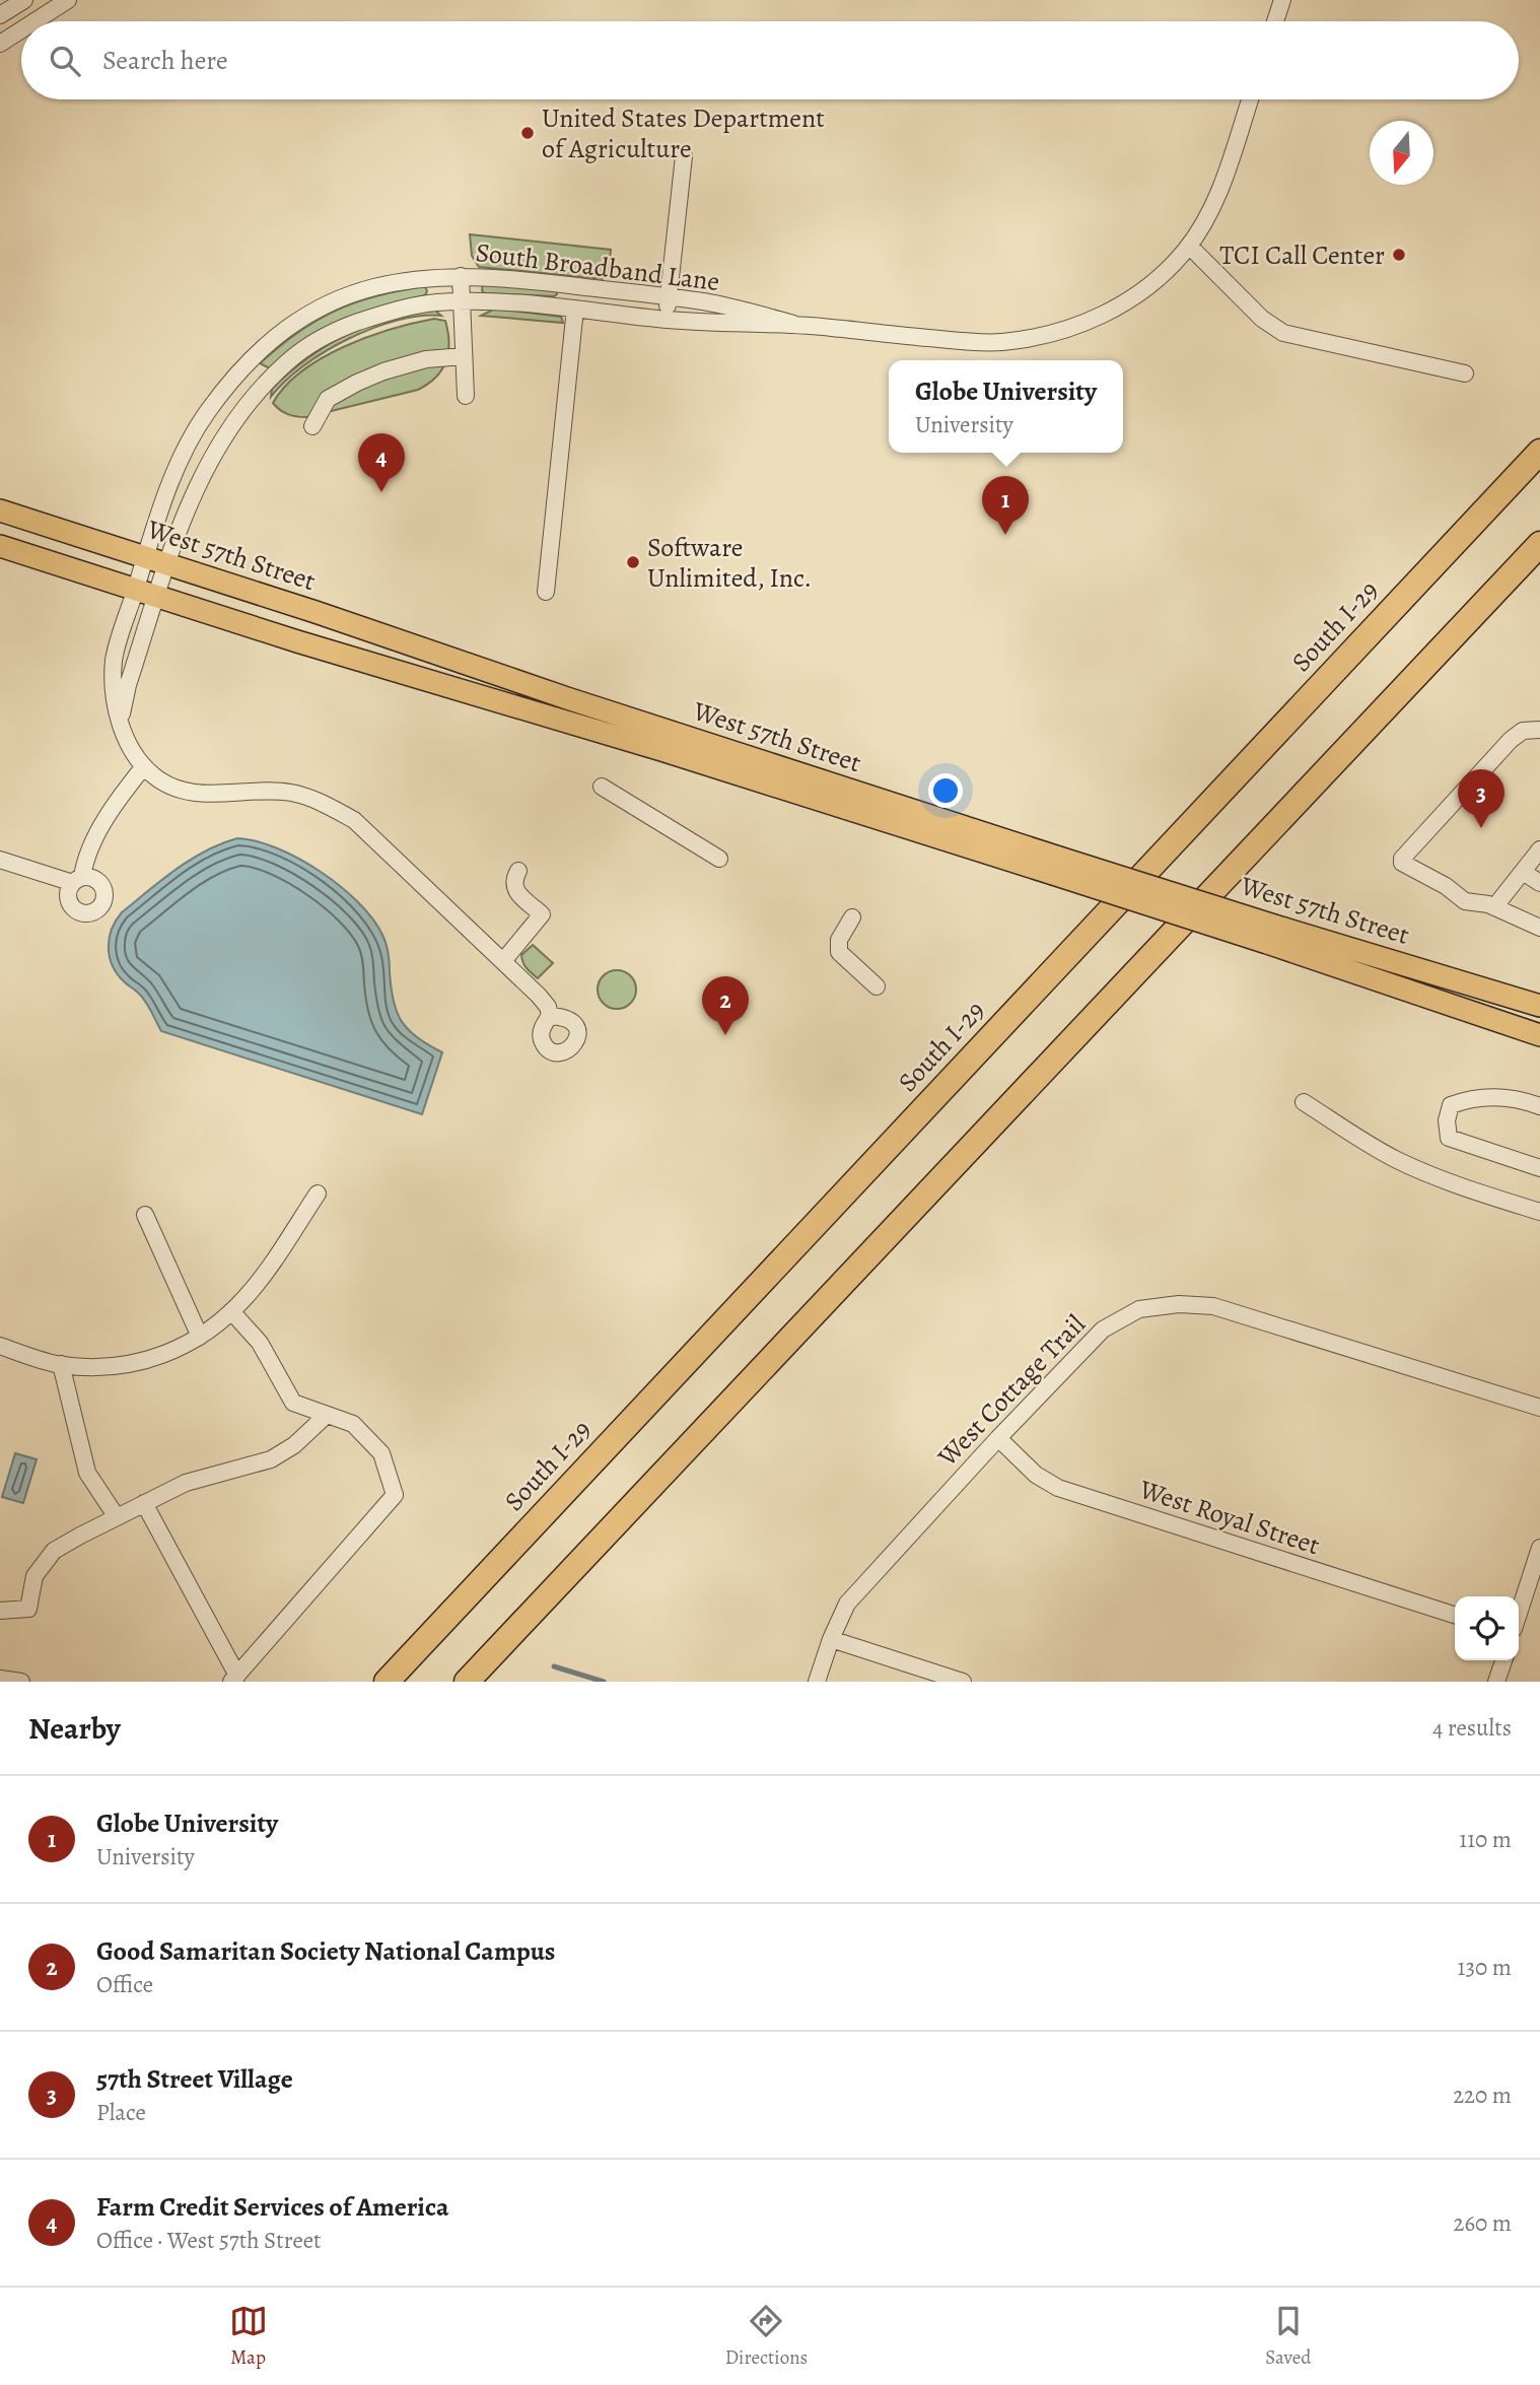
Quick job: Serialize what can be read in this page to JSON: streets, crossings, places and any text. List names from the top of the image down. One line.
{"streets":{"highway":["South I-29"],"main road":["West 57th Street"],"street":["South Broadband Lane","West Cottage Trail","West Royal Street"]},"crossings":[["South Broadband Lane","West 57th Street"],["West Cottage Trail","West Royal Street"]],"places":["United States Department of Agriculture","TCI Call Center","Software Unlimited, Inc."],"north":"bottom","page":{"search":"Search here","popup":["Globe University","University"],"pins":["4","1","3","2"],"heading":["Nearby","4 results"],"list":[{"mark":"1","name":"Globe University","note":"University","value":"110 m"},{"mark":"2","name":"Good Samaritan Society National Campus","note":"Office","value":"130 m"},{"mark":"3","name":"57th Street Village","note":"Place","value":"220 m"},{"mark":"4","name":"Farm Credit Services of America","note":"Office · West 57th Street","value":"260 m"}],"nav":["Map","Directions","Saved"]}}
